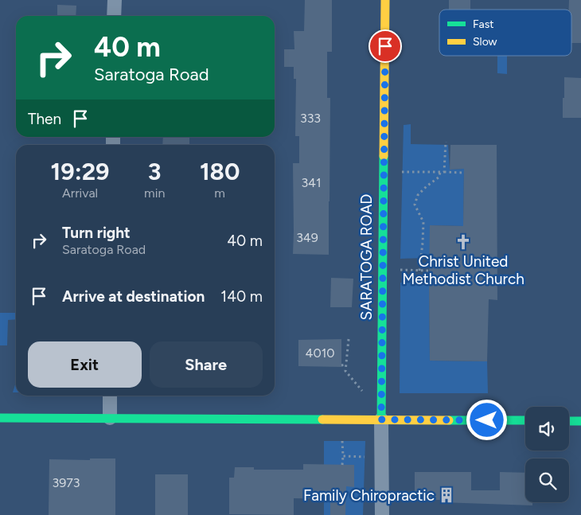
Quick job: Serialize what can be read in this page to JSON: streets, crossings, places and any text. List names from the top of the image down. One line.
{"streets":{"main road":["SARATOGA ROAD"]},"places":{"church":["Christ United Methodist Church"],"building":["Family Chiropractic"]},"house_numbers":["333","341","349","4010","3973"],"legend":["Fast","Slow"],"page":{"turn":["40 m","Saratoga Road"],"then":"Then","eta":["19:29","Arrival","3","min","180","m"],"list":[{"name":"Turn right","note":"Saratoga Road","value":"40 m"},{"name":"Arrive at destination","value":"140 m"}],"buttons":["Exit","Share"]}}
